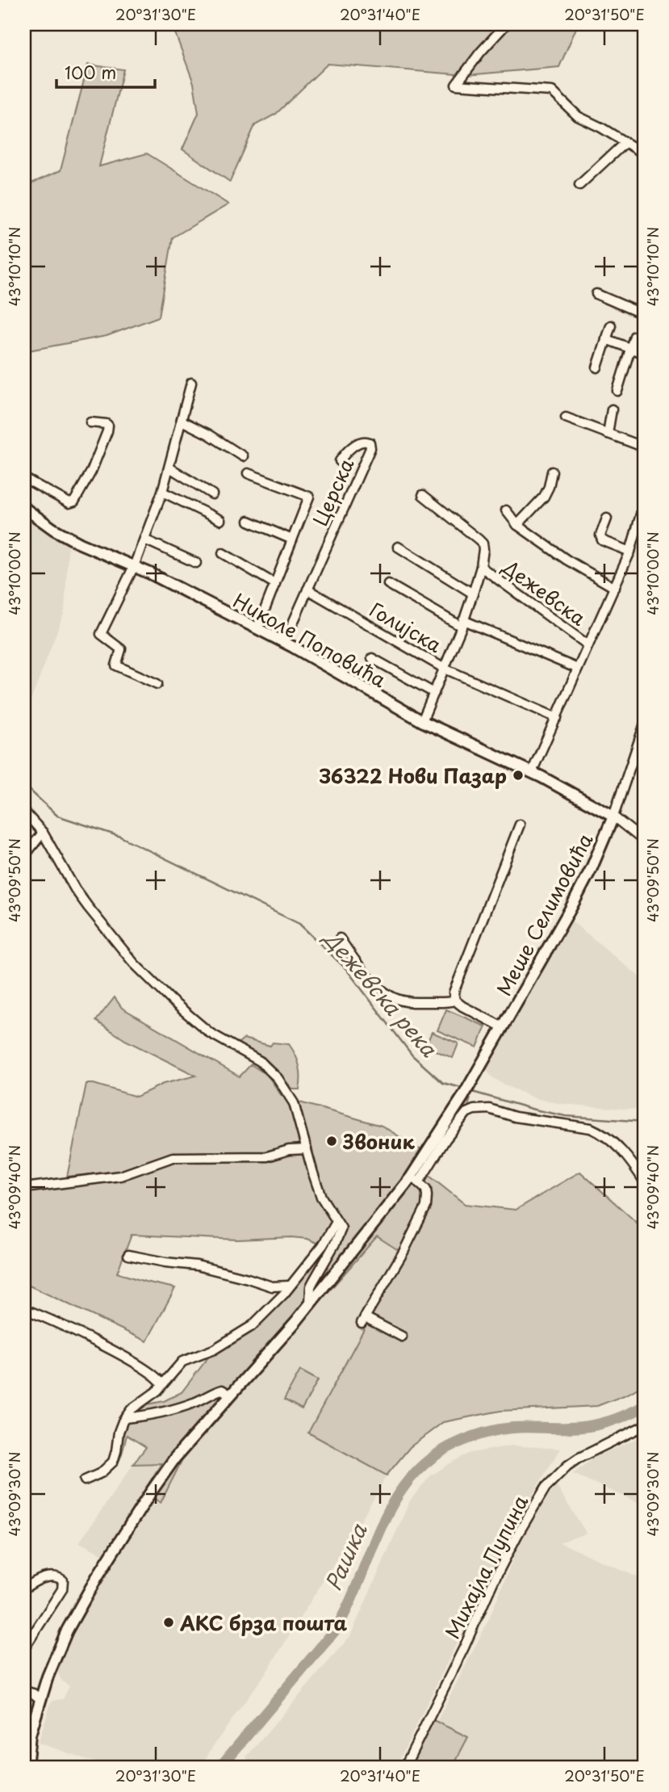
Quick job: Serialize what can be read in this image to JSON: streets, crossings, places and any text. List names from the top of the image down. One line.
{"streets":{"main road":["Николе Поповића","Меше Селимовића"],"street":["Церска","Дежевска","Голијска","Михајла Пупина"]},"crossings":[["Церска","Голијска"],["Церска","Николе Поповића"],["Дежевска","Голијска"],["Дежевска","Николе Поповића"],["Голијска","Николе Поповића"],["Николе Поповића","Меше Селимовића"]],"water":["Дежевска река","Рашка"],"places":["36322 Нови Пазар","Звоник","АКС брза пошта"],"scale_bar":"100 m","coordinates":["20°31'30\"E","20°31'40\"E","20°31'50\"E","43°10'10\"N","43°10'00\"N","43°09'50\"N","43°09'40\"N","43°09'30\"N"]}
